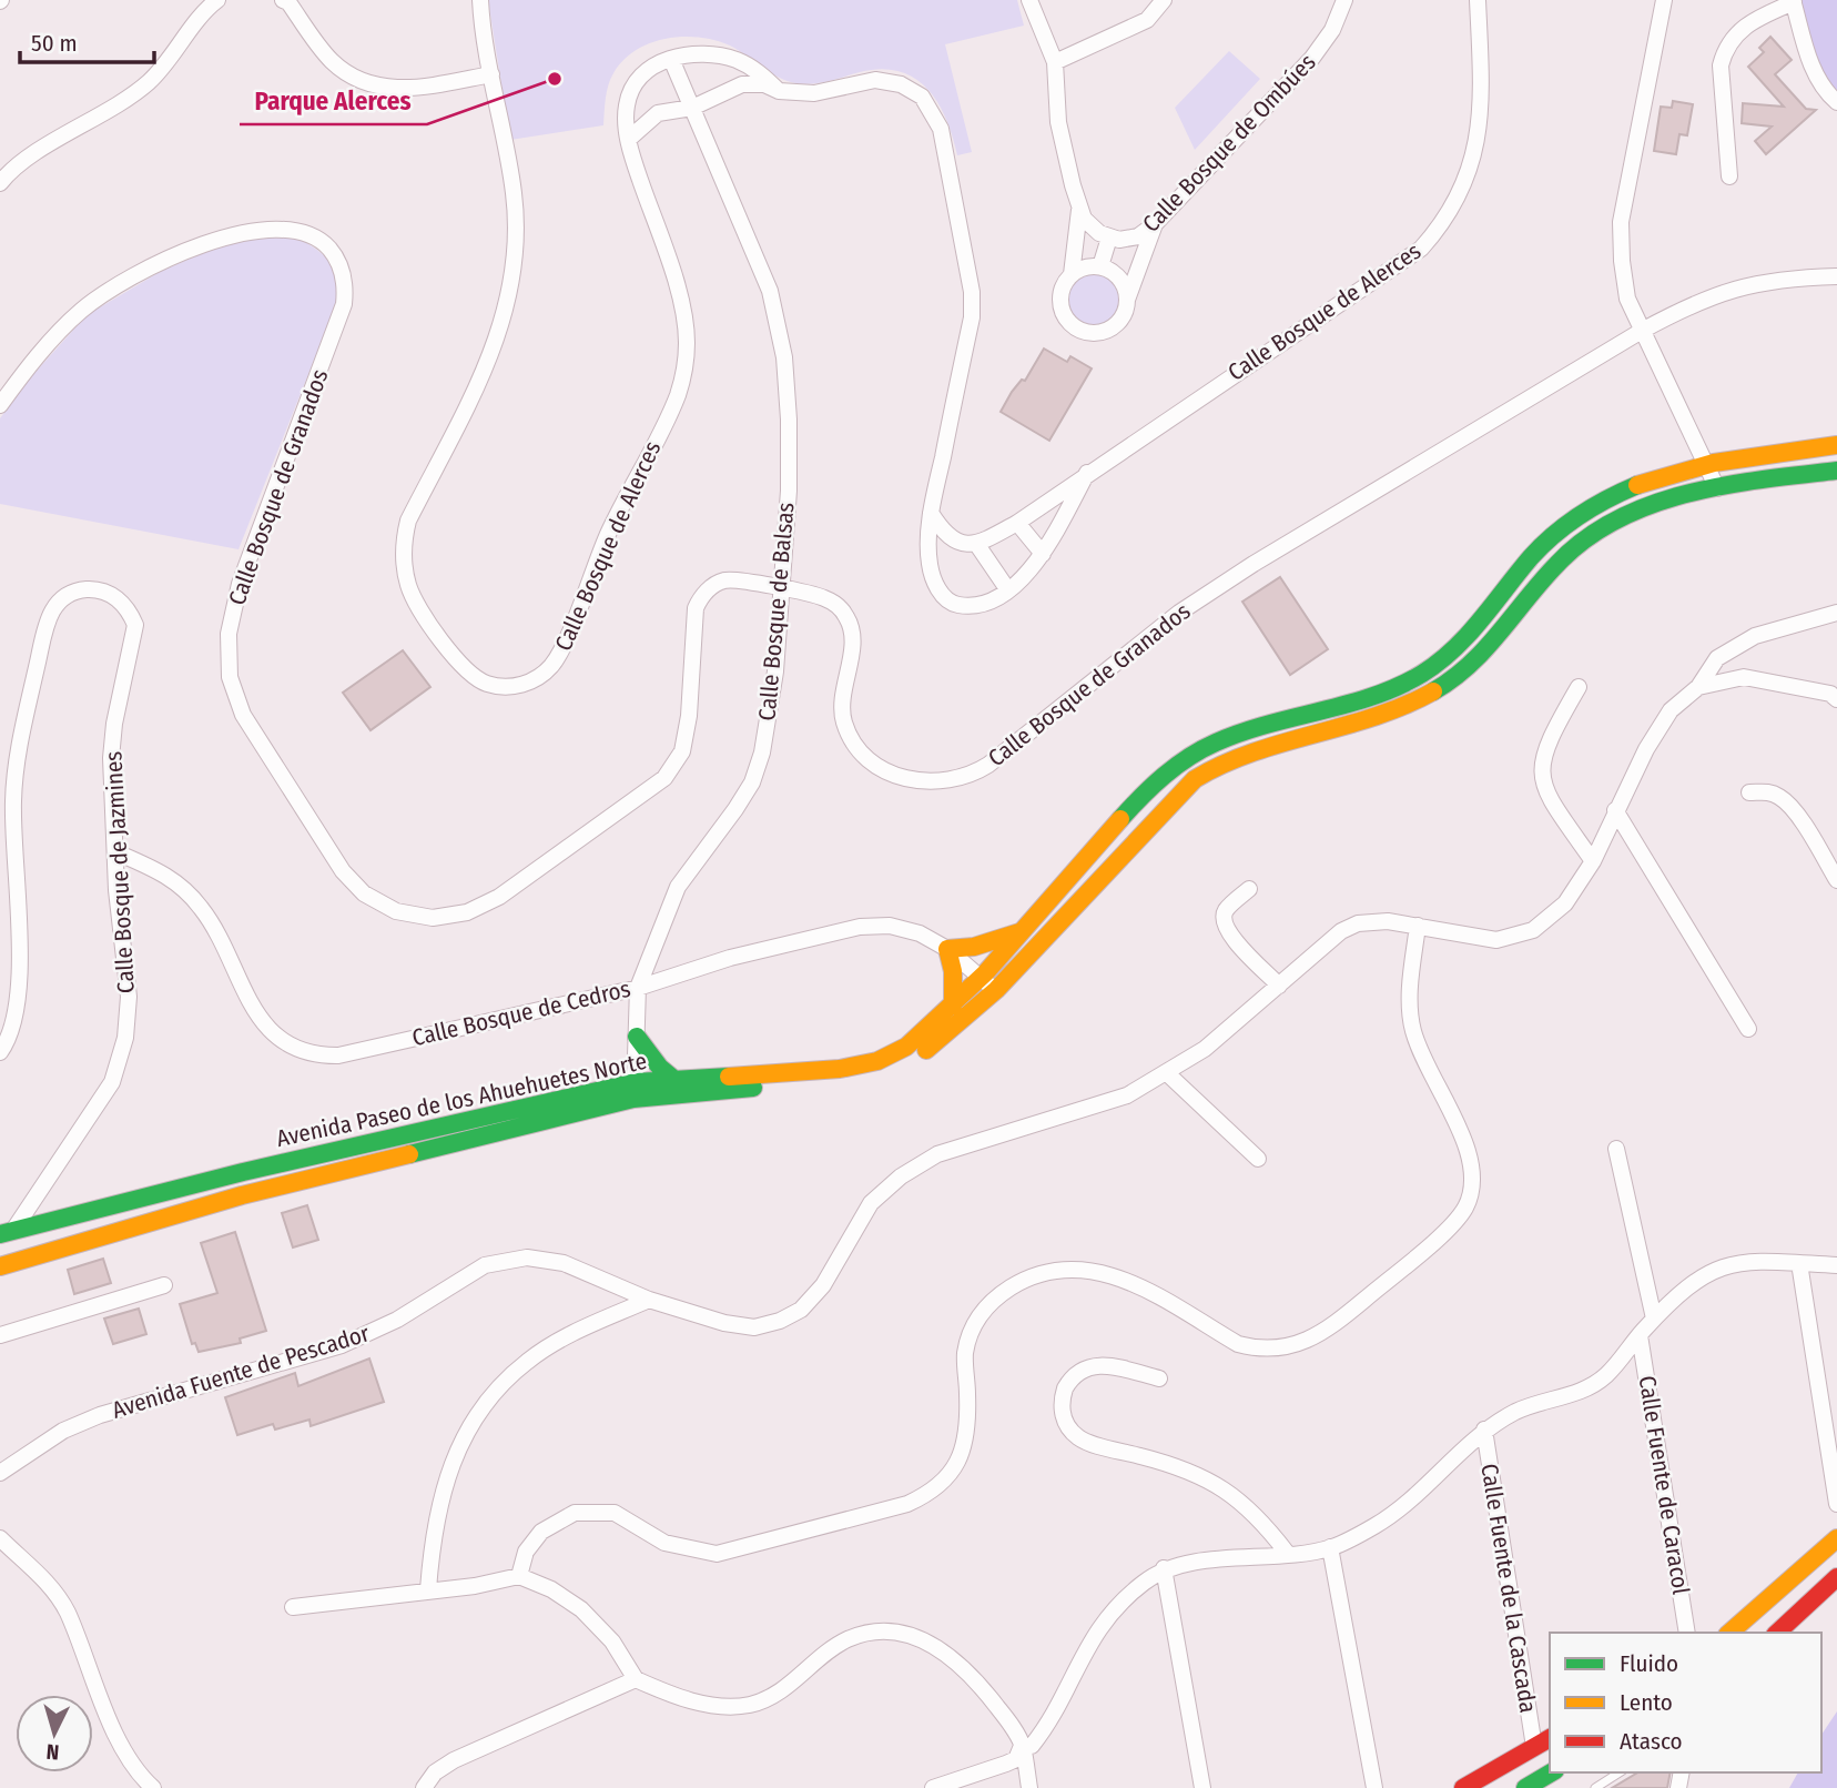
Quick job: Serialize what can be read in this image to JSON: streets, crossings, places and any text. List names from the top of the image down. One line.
{"streets":{"street":["Calle Bosque de Ombúes","Calle Bosque de Alerces","Calle Bosque de Granados","Calle Bosque de Balsas","Calle Bosque de Jazmines","Calle Bosque de Cedros","Avenida Paseo de los Ahuehuetes Norte","Avenida Fuente de Pescador","Calle Fuente de Caracol","Calle Fuente de la Cascada"]},"crossings":[["Calle Bosque de Alerces","Calle Bosque de Balsas"],["Calle Bosque de Granados","Calle Bosque de Balsas"],["Calle Bosque de Balsas","Calle Bosque de Cedros"],["Calle Bosque de Balsas","Avenida Paseo de los Ahuehuetes Norte"],["Calle Bosque de Jazmines","Calle Bosque de Cedros"],["Calle Bosque de Jazmines","Avenida Paseo de los Ahuehuetes Norte"],["Calle Bosque de Cedros","Avenida Paseo de los Ahuehuetes Norte"]],"places":["Parque Alerces"],"legend":["Fluido","Lento","Atasco"],"scale_bar":"50 m","north":"bottom"}
